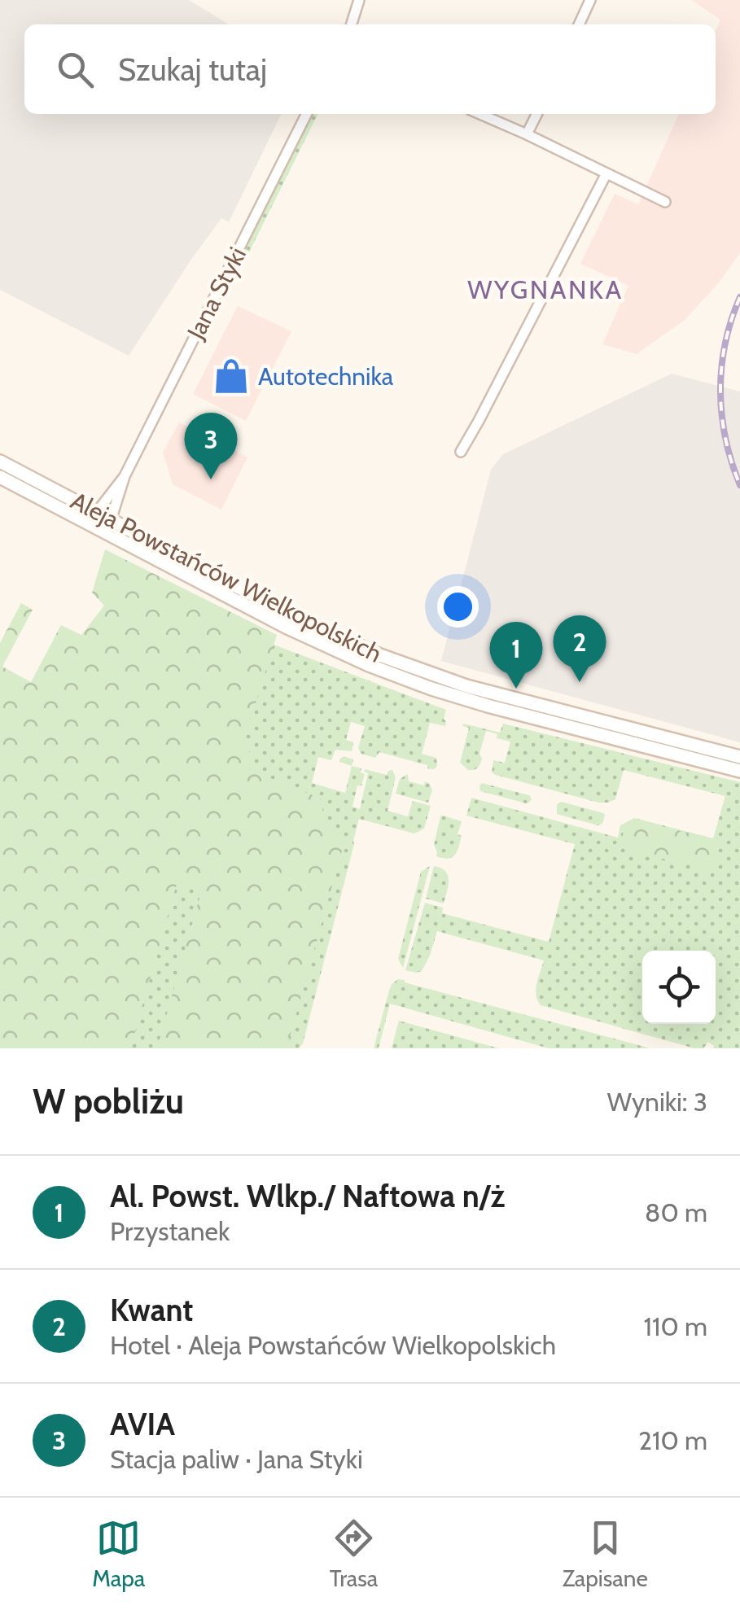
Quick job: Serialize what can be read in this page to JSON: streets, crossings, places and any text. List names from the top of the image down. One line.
{"streets":{"main road":["Aleja Powstańców Wielkopolskich"],"street":["Jana Styki"]},"crossings":[["Jana Styki","Aleja Powstańców Wielkopolskich"]],"districts":["WYGNANKA"],"places":{"shop":["Autotechnika"]},"page":{"search":"Szukaj tutaj","pins":["3","2","1"],"heading":["W pobliżu","Wyniki: 3"],"list":[{"mark":"1","name":"Al. Powst. Wlkp./ Naftowa n/ż","note":"Przystanek","value":"80 m"},{"mark":"2","name":"Kwant","note":"Hotel · Aleja Powstańców Wielkopolskich","value":"110 m"},{"mark":"3","name":"AVIA","note":"Stacja paliw · Jana Styki","value":"210 m"}],"nav":["Mapa","Trasa","Zapisane"]}}
